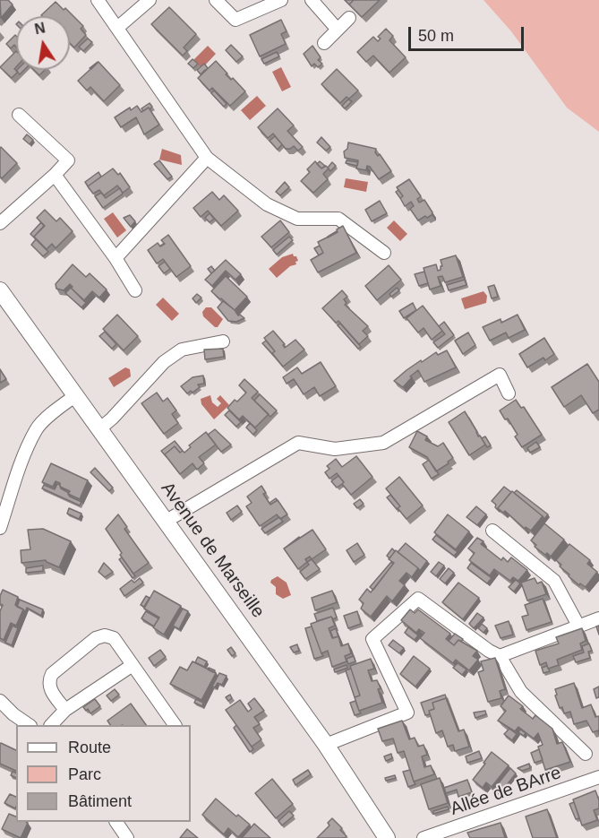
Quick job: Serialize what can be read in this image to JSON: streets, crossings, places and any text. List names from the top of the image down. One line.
{"streets":{"street":["Avenue de Marseille","Allée de BArre"]},"legend":["Route","Parc","Bâtiment"],"scale_bar":"50 m","north":"top"}
